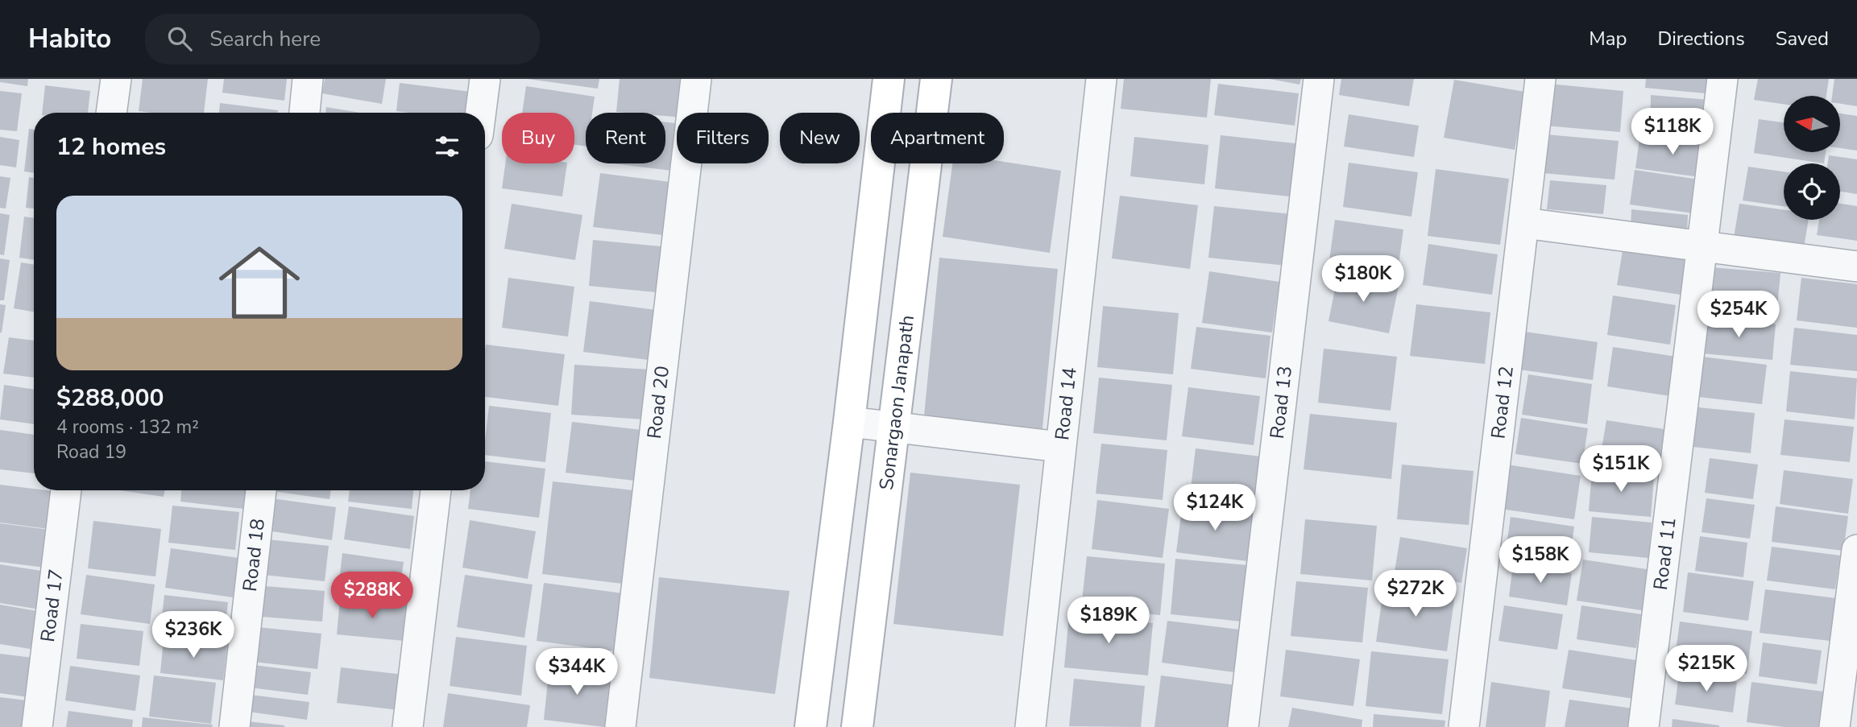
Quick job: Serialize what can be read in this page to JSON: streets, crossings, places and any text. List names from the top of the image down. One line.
{"streets":{"main road":["Sonargaon Janapath"],"street":["Road 20","Road 14","Road 13","Road 12","Road 11","Road 18","Road 17"]},"north":"left","page":{"header":"Habito","search":"Search here","nav":["Map","Directions","Saved"],"price":["$118K","$180K","$254K","$151K","$124K","$158K","$272K","$288K","$189K","$236K","$215K","$344K"],"chip":["Buy","Rent","Filters","New","Apartment"],"heading":"12 homes","list":[{"name":"$288,000","note":"4 rooms · 132 m² · Road 19"}]}}
